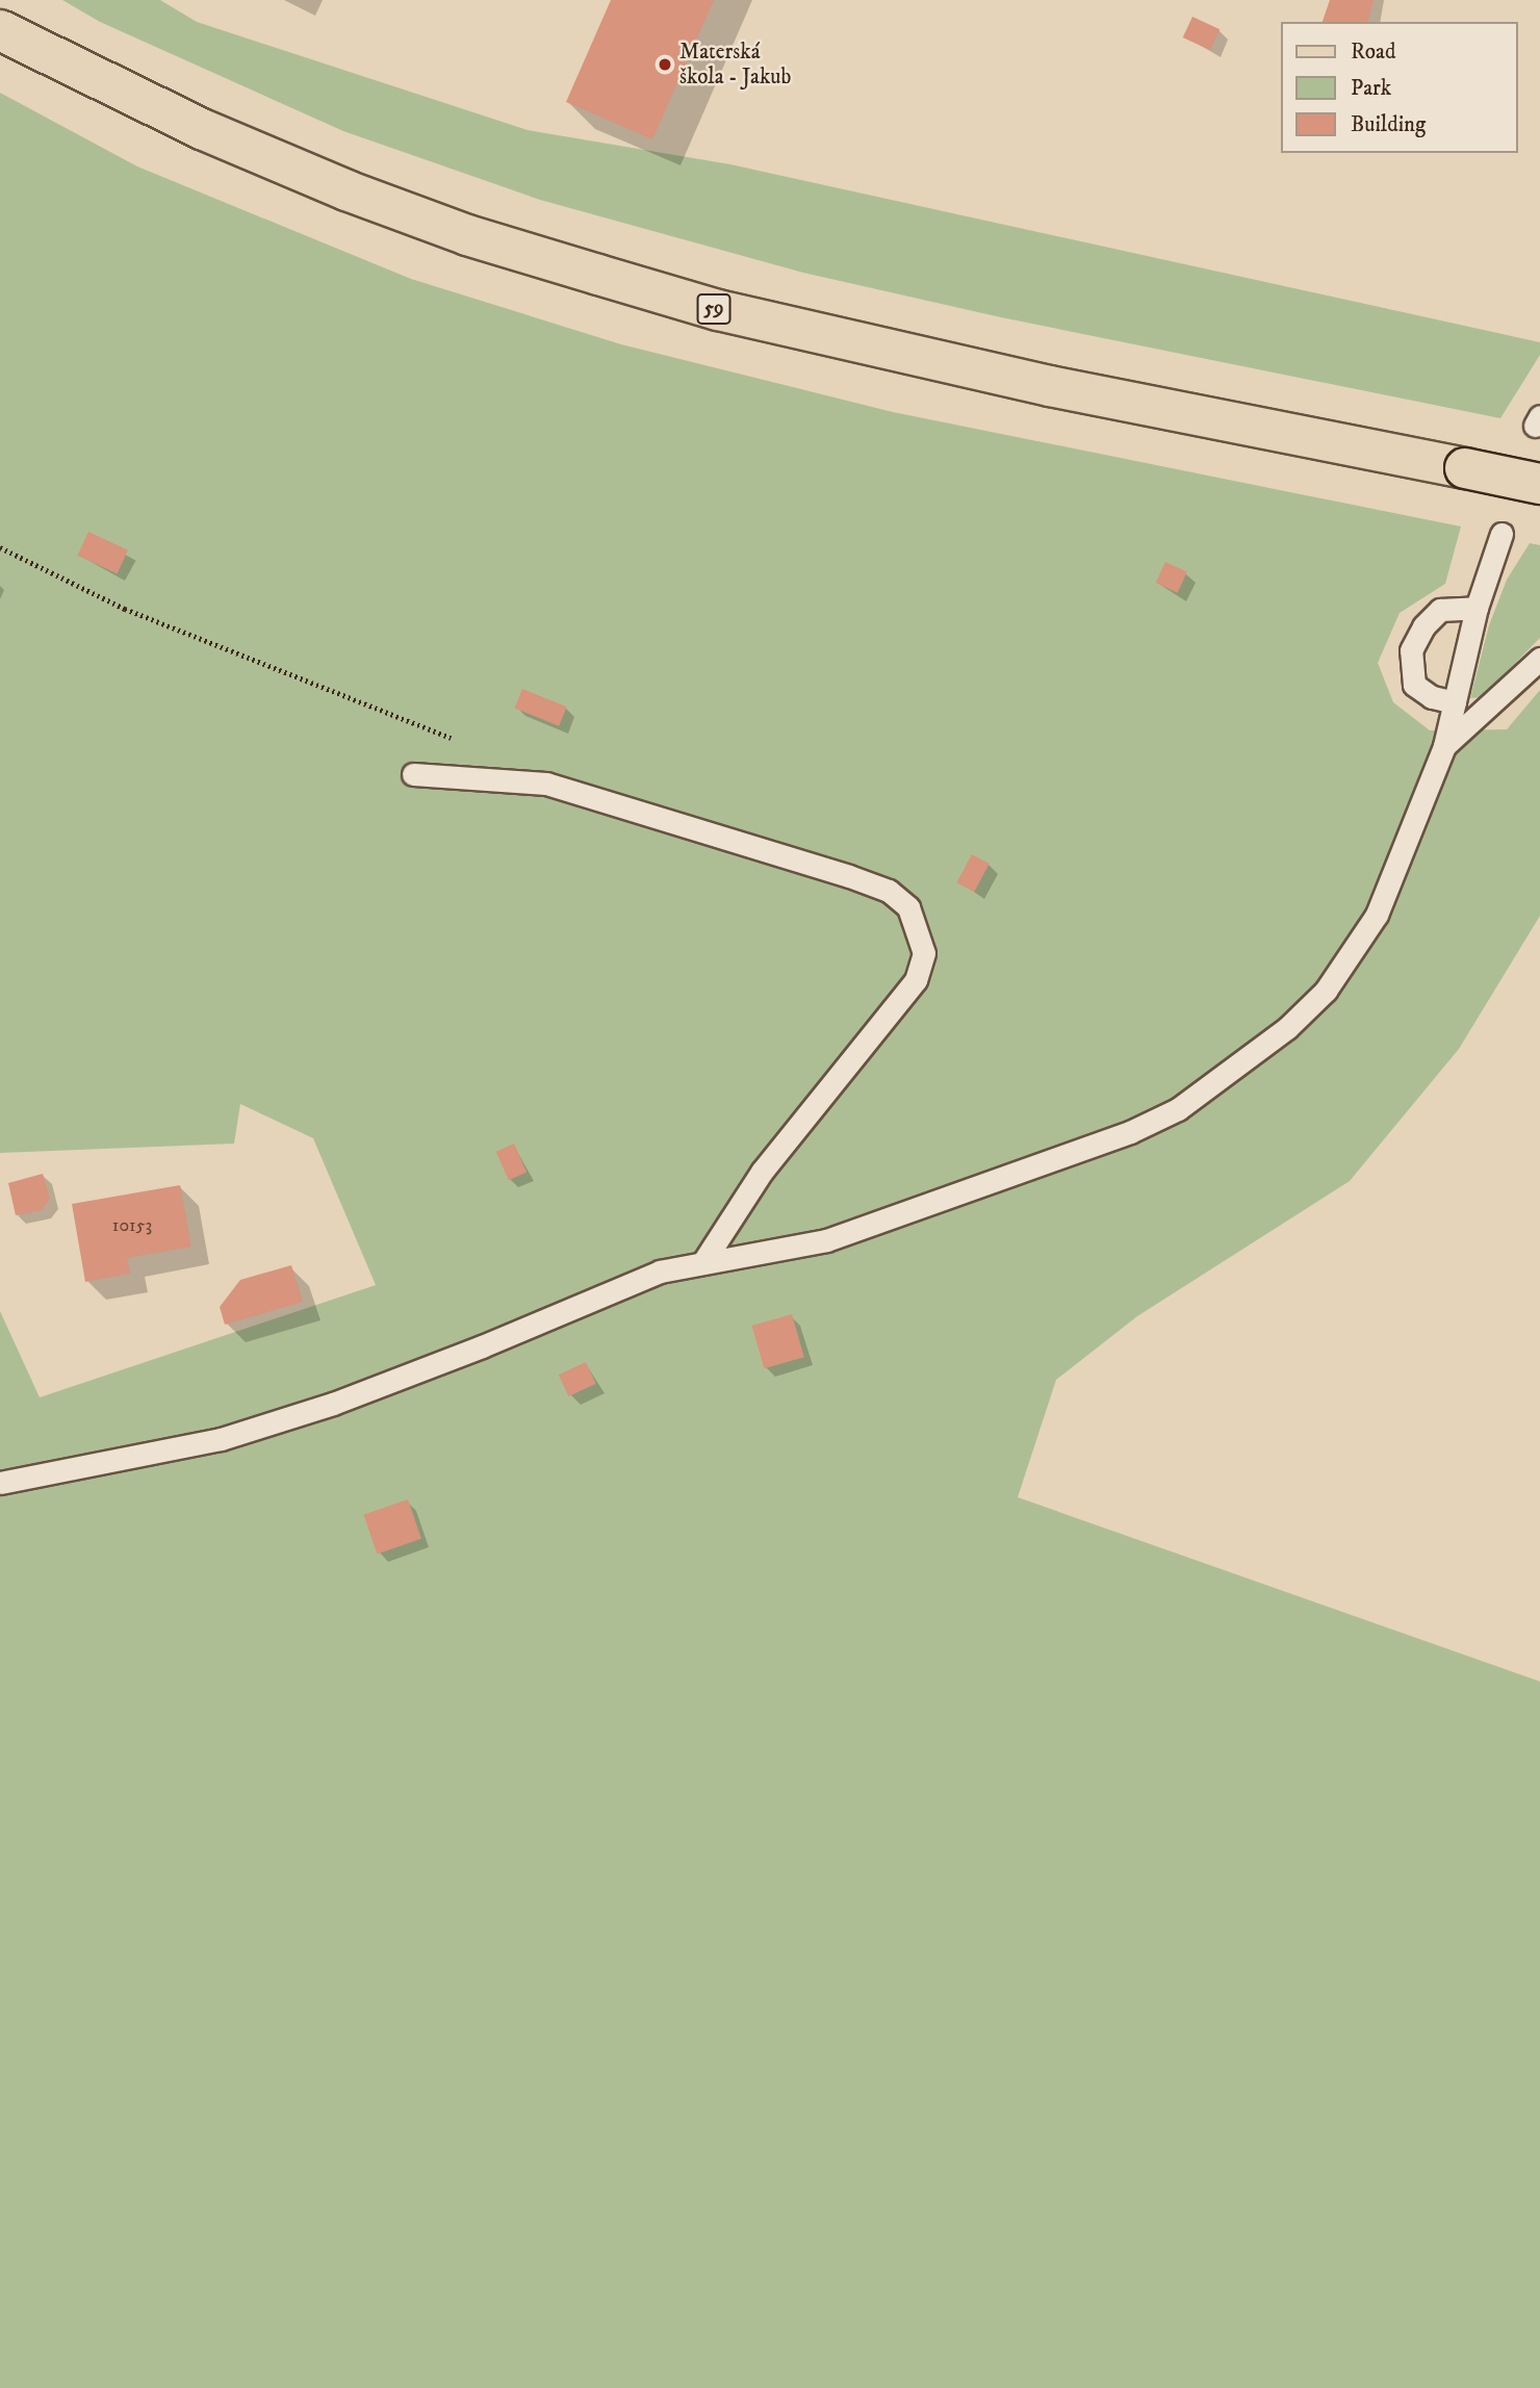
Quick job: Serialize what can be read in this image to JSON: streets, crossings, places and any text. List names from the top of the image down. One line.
{"streets":{"main road":["59"]},"places":["Materská škola - Jakub"],"house_numbers":["10153"],"legend":["Road","Park","Building"]}
